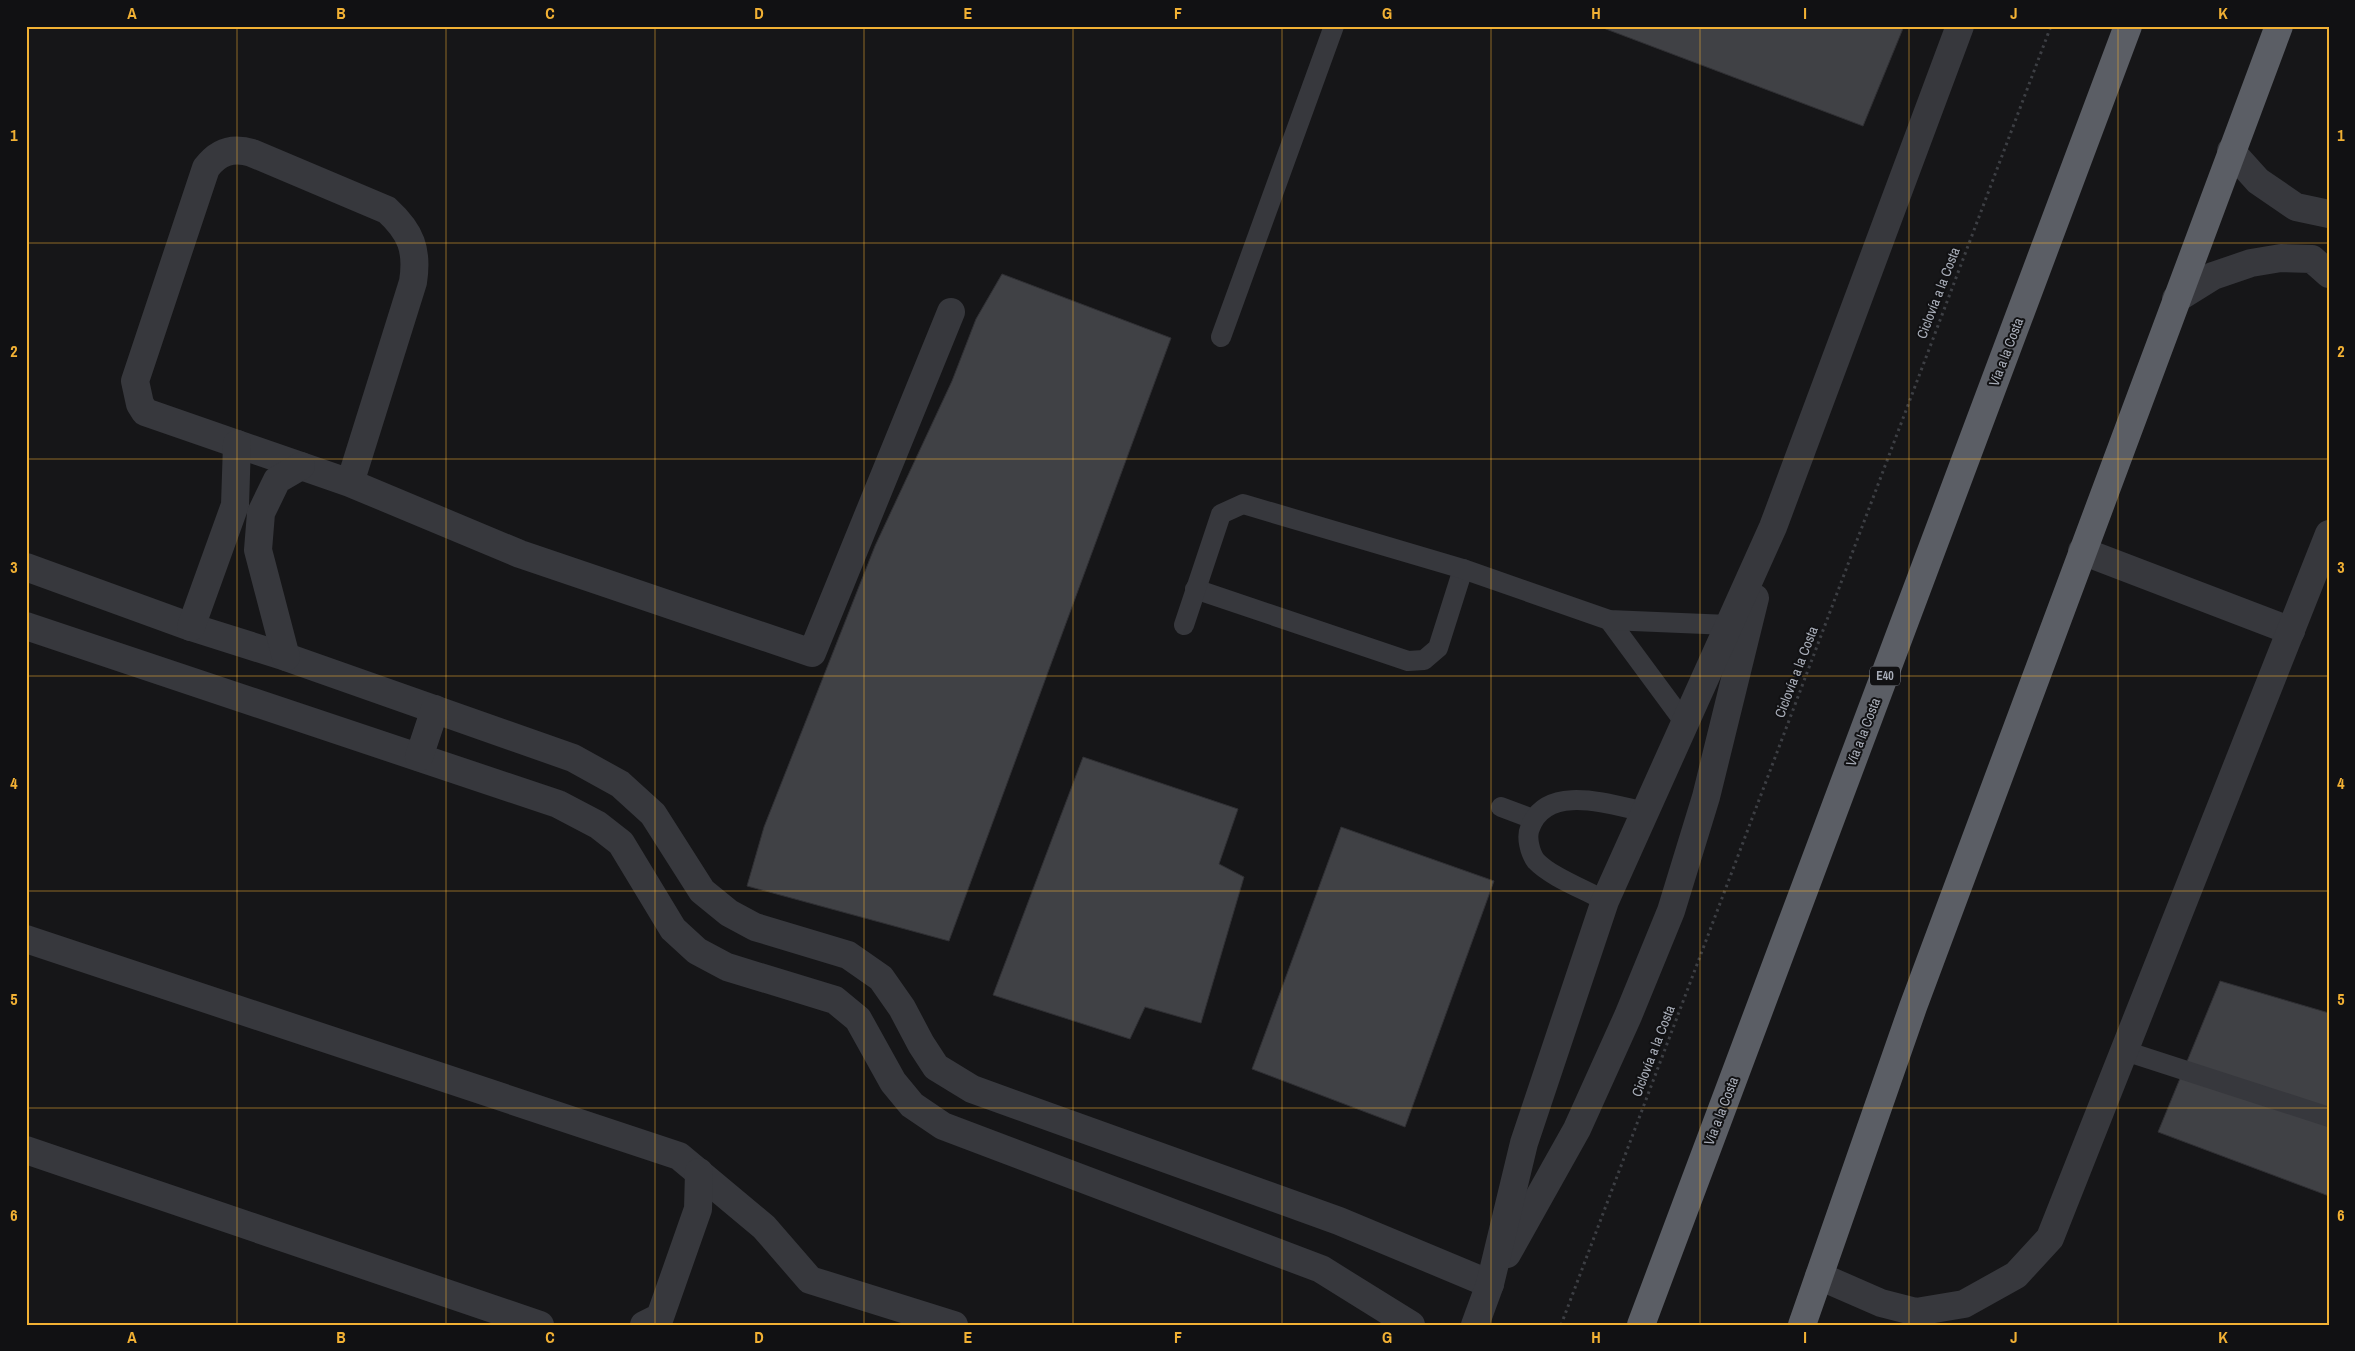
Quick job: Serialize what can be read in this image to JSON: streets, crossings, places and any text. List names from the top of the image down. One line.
{"streets":{"highway":["Vía a la Costa","E40"],"path":["Ciclovía a la Costa"]},"grid":{"columns":["A","B","C","D","E","F","G","H","I","J","K"],"rows":["1","2","3","4","5","6"]}}
